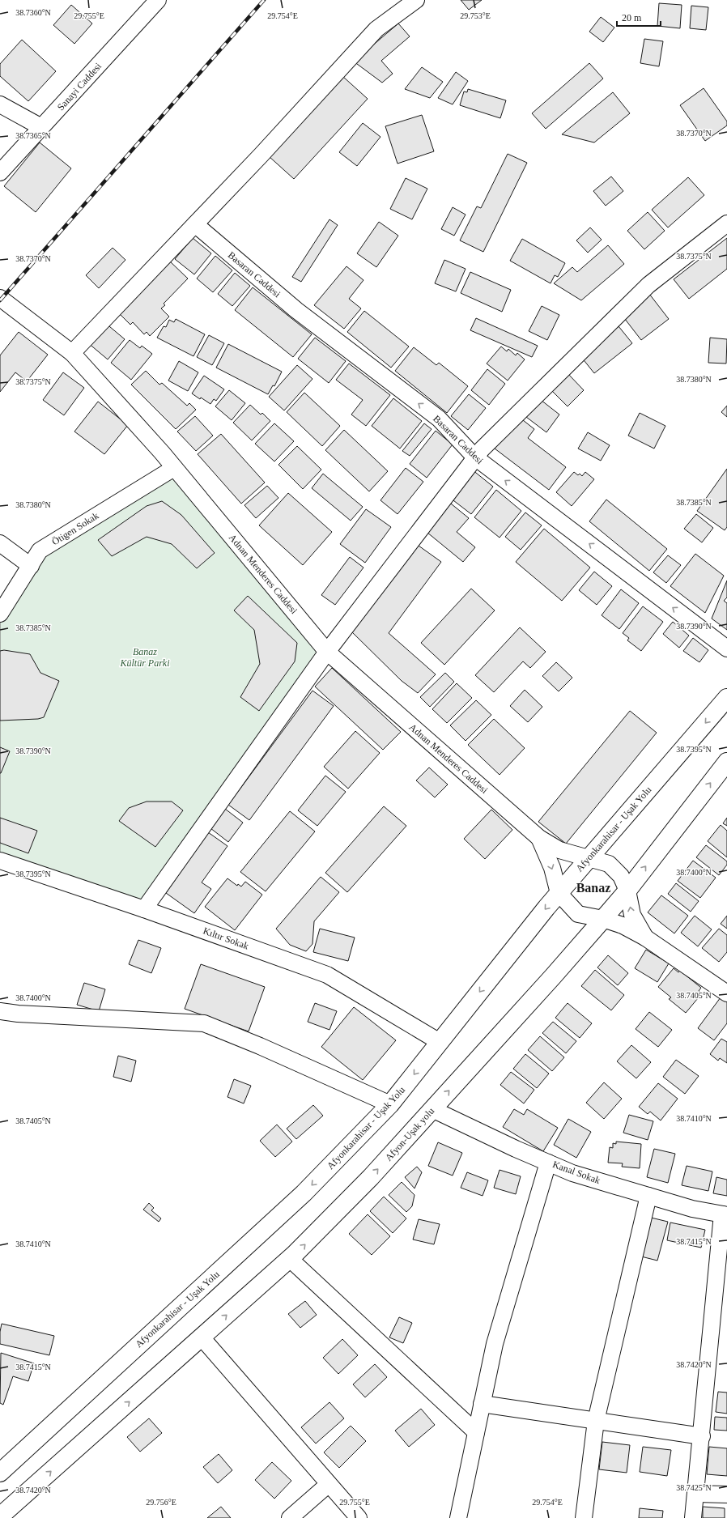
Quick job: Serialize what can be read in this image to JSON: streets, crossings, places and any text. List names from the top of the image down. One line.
{"streets":{"highway":["Afyonkarahisar - Uşak Yolu","Afyon-Uşak yolu"],"street":["Sanayi Caddesi","Basaran Caddesi","Ötigen Sokak","Adnan Menderes Caddesi","Kıltır Sokak","Kanal Sokak"]},"crossings":[["Ötigen Sokak","Adnan Menderes Caddesi"],["Afyonkarahisar - Uşak Yolu","Kıltır Sokak"],["Afyonkarahisar - Uşak Yolu","Afyon-Uşak yolu"],["Afyon-Uşak yolu","Kanal Sokak"]],"one_way":["Basaran Caddesi","Afyon-Uşak yolu"],"districts":["Banaz"],"parks":["Banaz Kültür Parki"],"scale_bar":"20 m","coordinates":["38.7360°N","29.755°E","29.754°E","29.753°E","38.7370°N","38.7365°N","38.7375°N","38.7380°N","38.7385°N","38.7390°N","38.7395°N","38.7400°N","38.7405°N","38.7410°N","38.7415°N","38.7420°N","38.7425°N","29.756°E"]}
